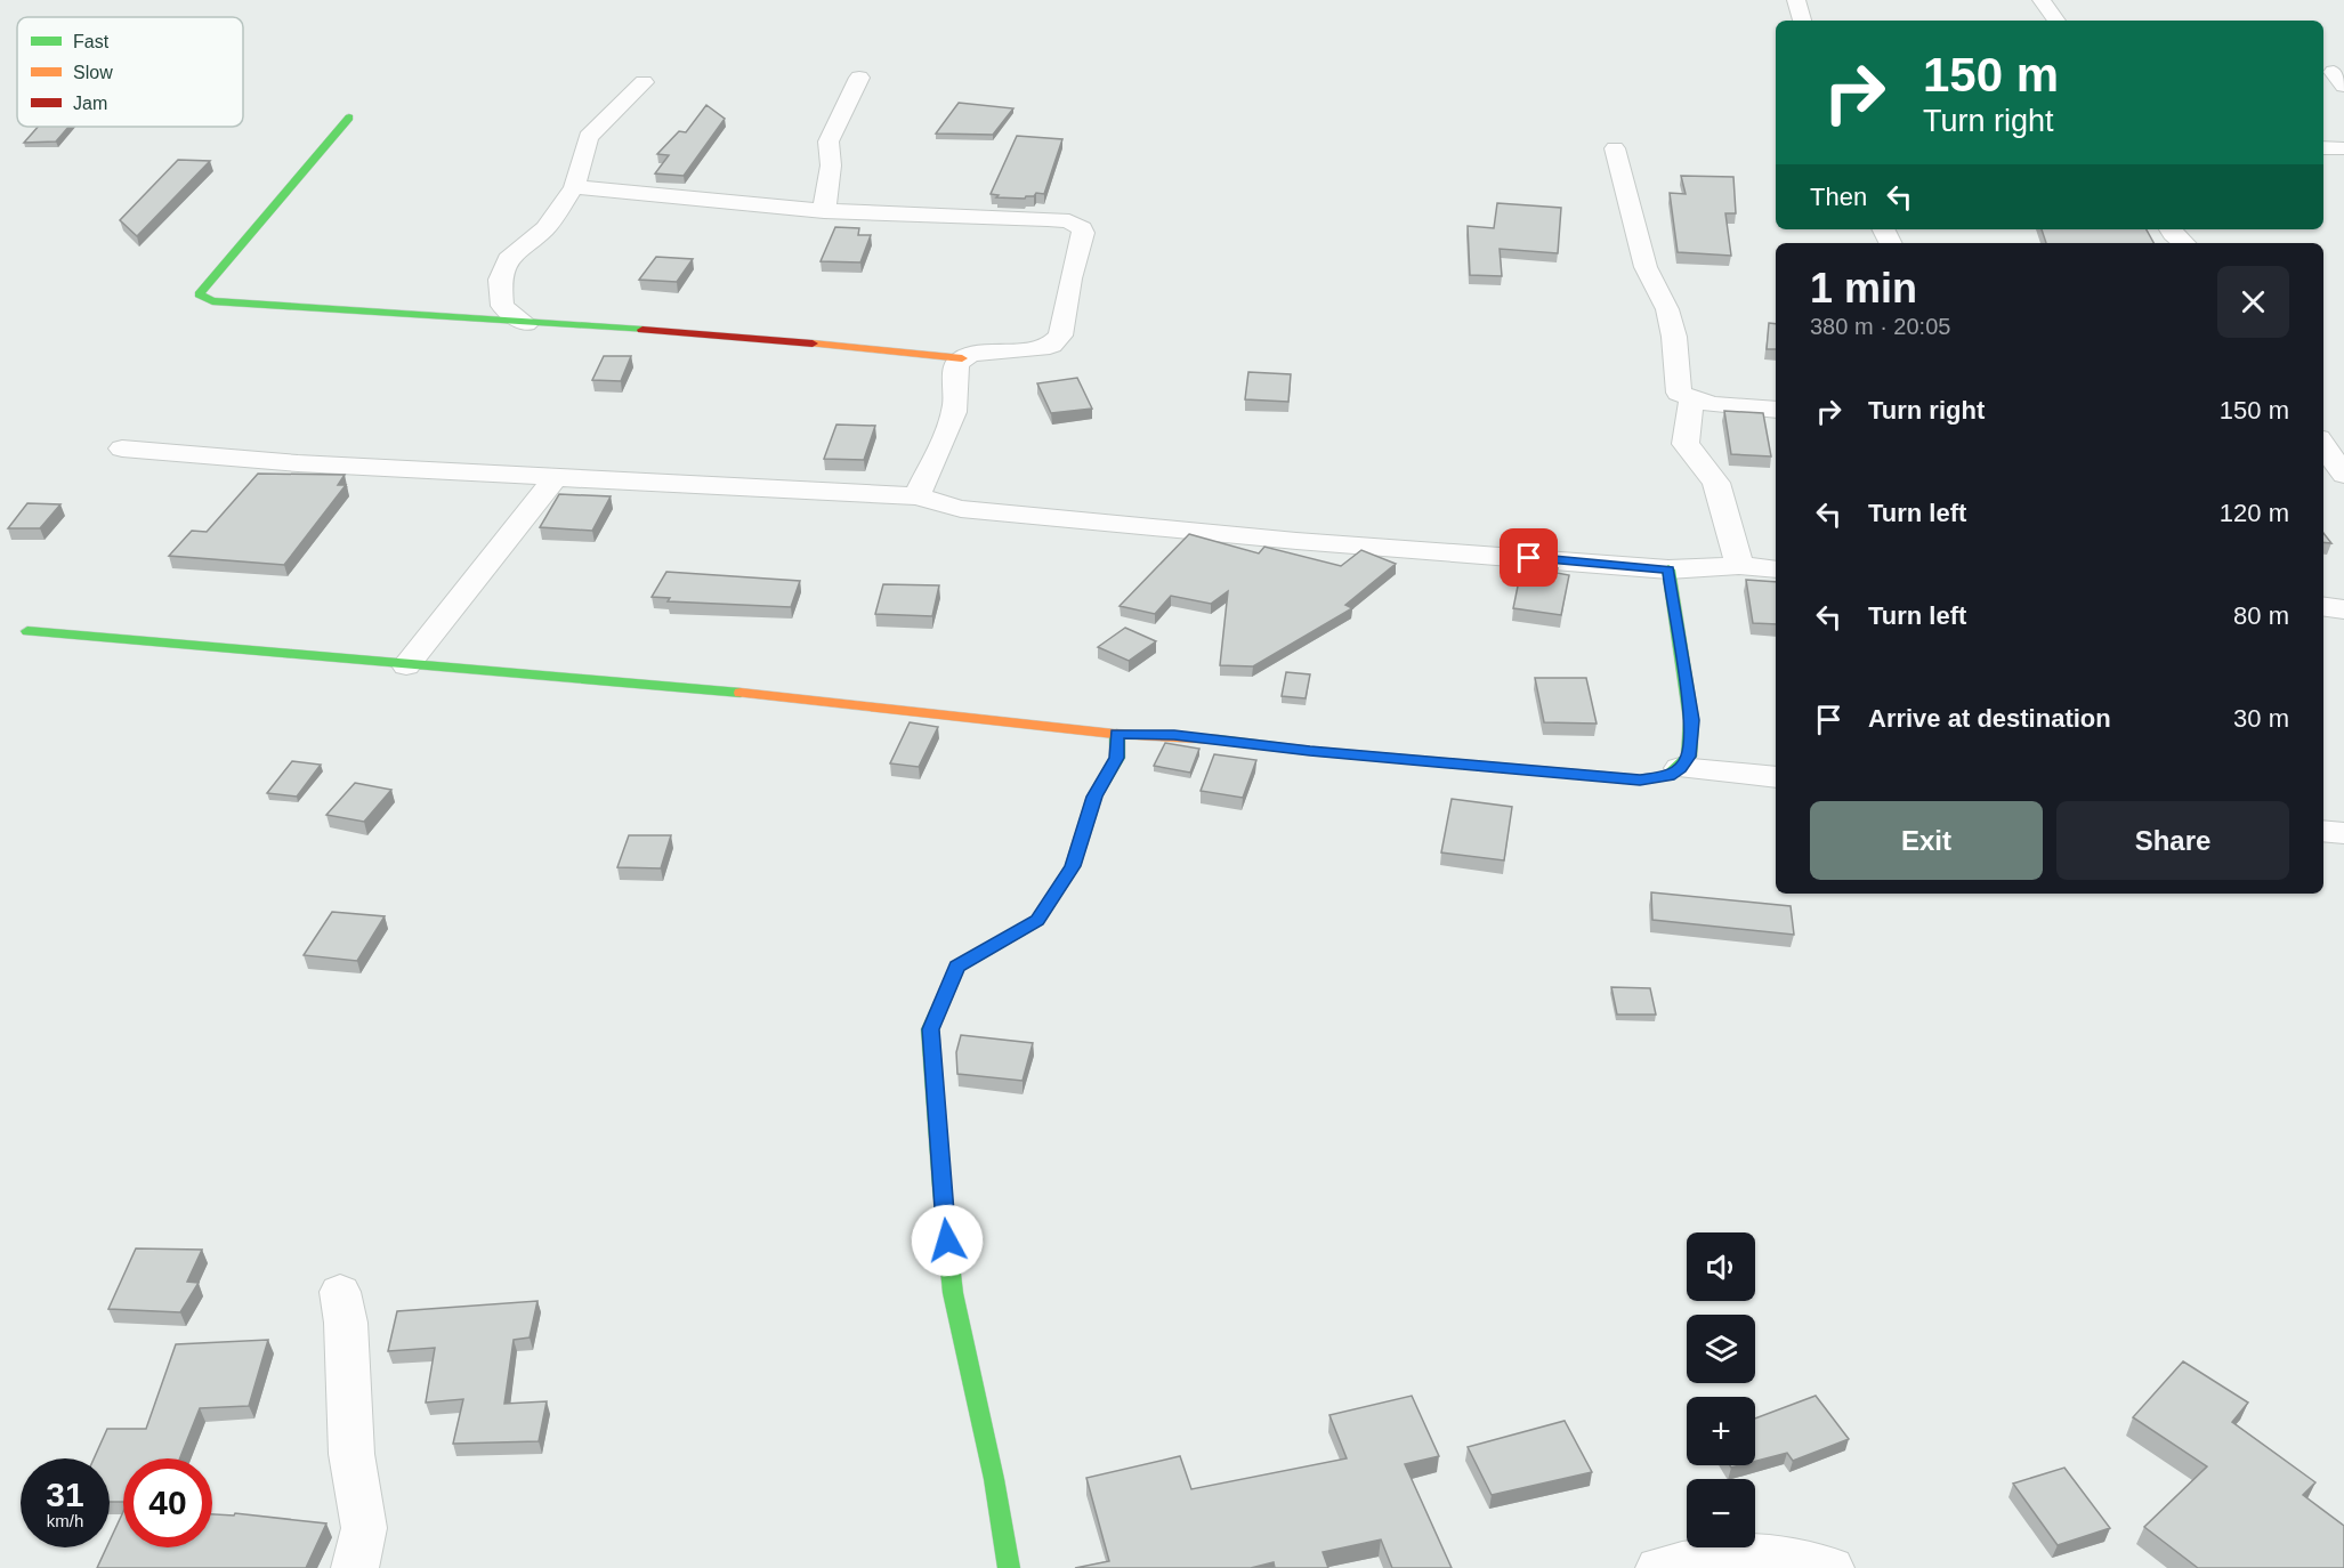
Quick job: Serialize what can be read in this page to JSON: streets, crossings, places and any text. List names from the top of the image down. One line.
{"legend":["Fast","Slow","Jam"],"page":{"turn":["150 m","Turn right"],"then":"Then","heading":["1 min","380 m · 20:05"],"list":[{"name":"Turn right","value":"150 m"},{"name":"Turn left","value":"120 m"},{"name":"Turn left","value":"80 m"},{"name":"Arrive at destination","value":"30 m"}],"buttons":["Exit","Share"],"map_buttons":["+","−"],"speed":"31 km/h","limit":"40"}}
